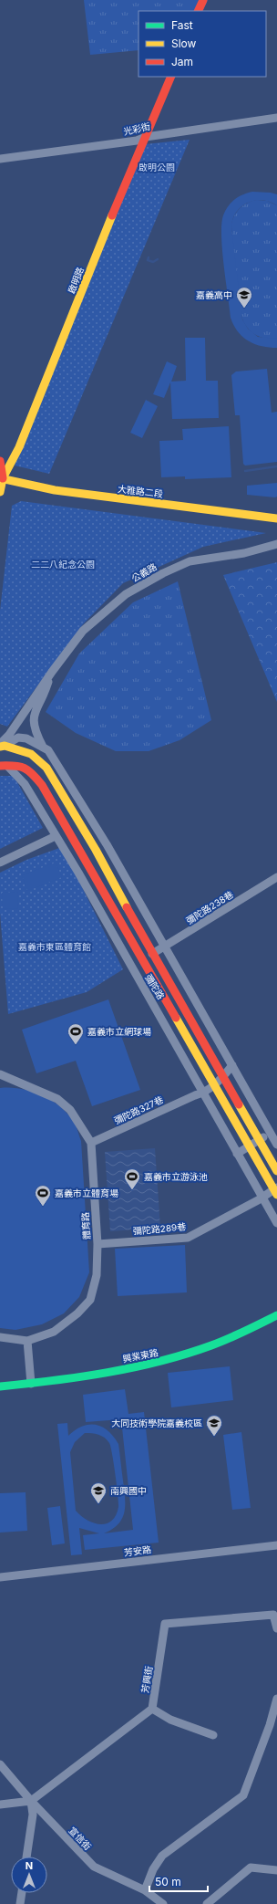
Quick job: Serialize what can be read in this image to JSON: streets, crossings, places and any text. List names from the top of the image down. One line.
{"streets":{"street":["光彩街","啟明路","大雅路二段","公義路","彌陀路238巷","彌陀路","彌陀路327巷","體育路","彌陀路289巷","興業東路","芳安路","芳興街","宣信街"]},"crossings":[["光彩街","啟明路"],["啟明路","大雅路二段"],["公義路","彌陀路"],["彌陀路238巷","彌陀路"],["彌陀路","彌陀路327巷"],["彌陀路","彌陀路289巷"],["彌陀路327巷","體育路"],["體育路","彌陀路289巷"]],"parks":["啟明公園","二二八紀念公園","嘉義市東區體育館"],"places":{"school or university":["嘉義高中","大同技術學院嘉義校區","南興國中"],"sports":["嘉義市立網球場","嘉義市立游泳池","嘉義市立體育場"]},"legend":["Fast","Slow","Jam"],"scale_bar":"50 m","north":"top"}
